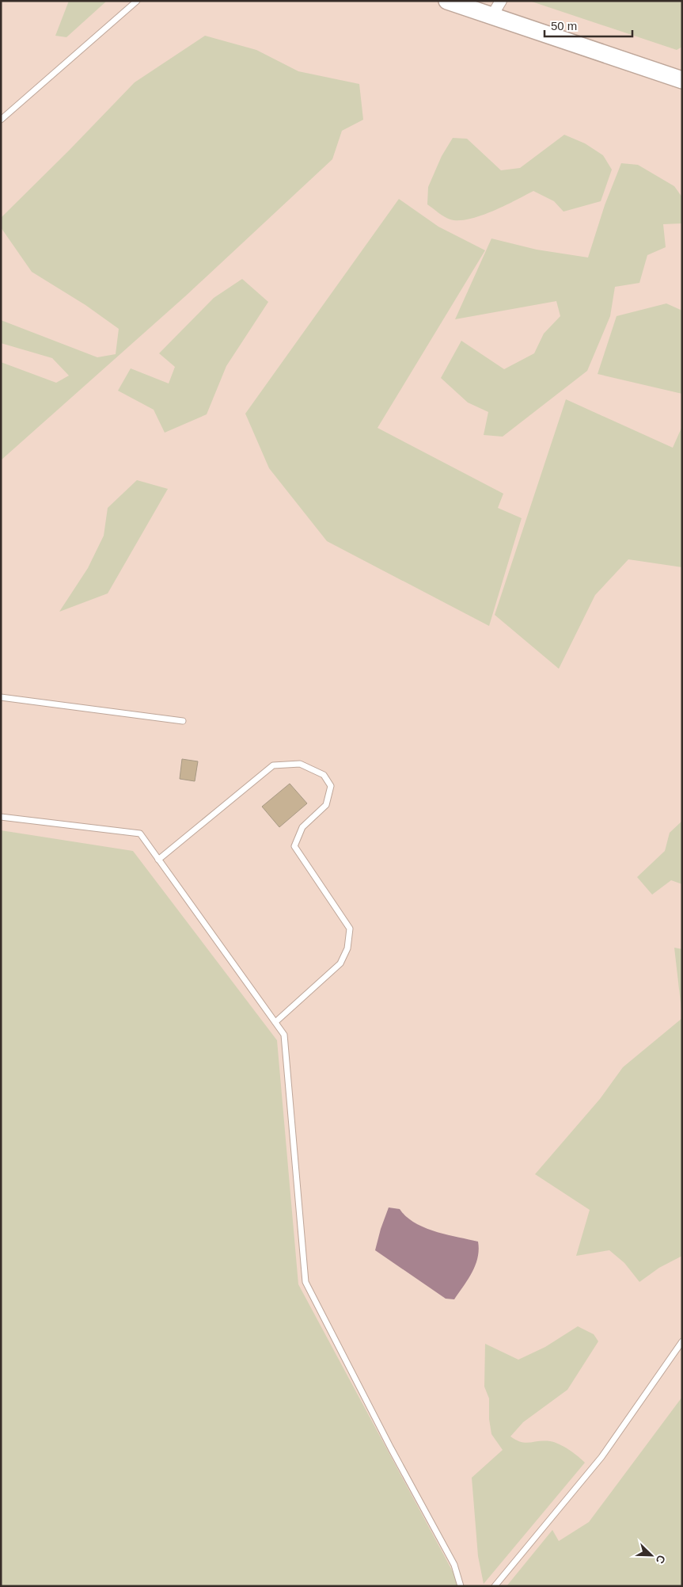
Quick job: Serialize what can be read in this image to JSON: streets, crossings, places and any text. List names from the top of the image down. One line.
{"scale_bar":"50 m","north":"bottom right"}
